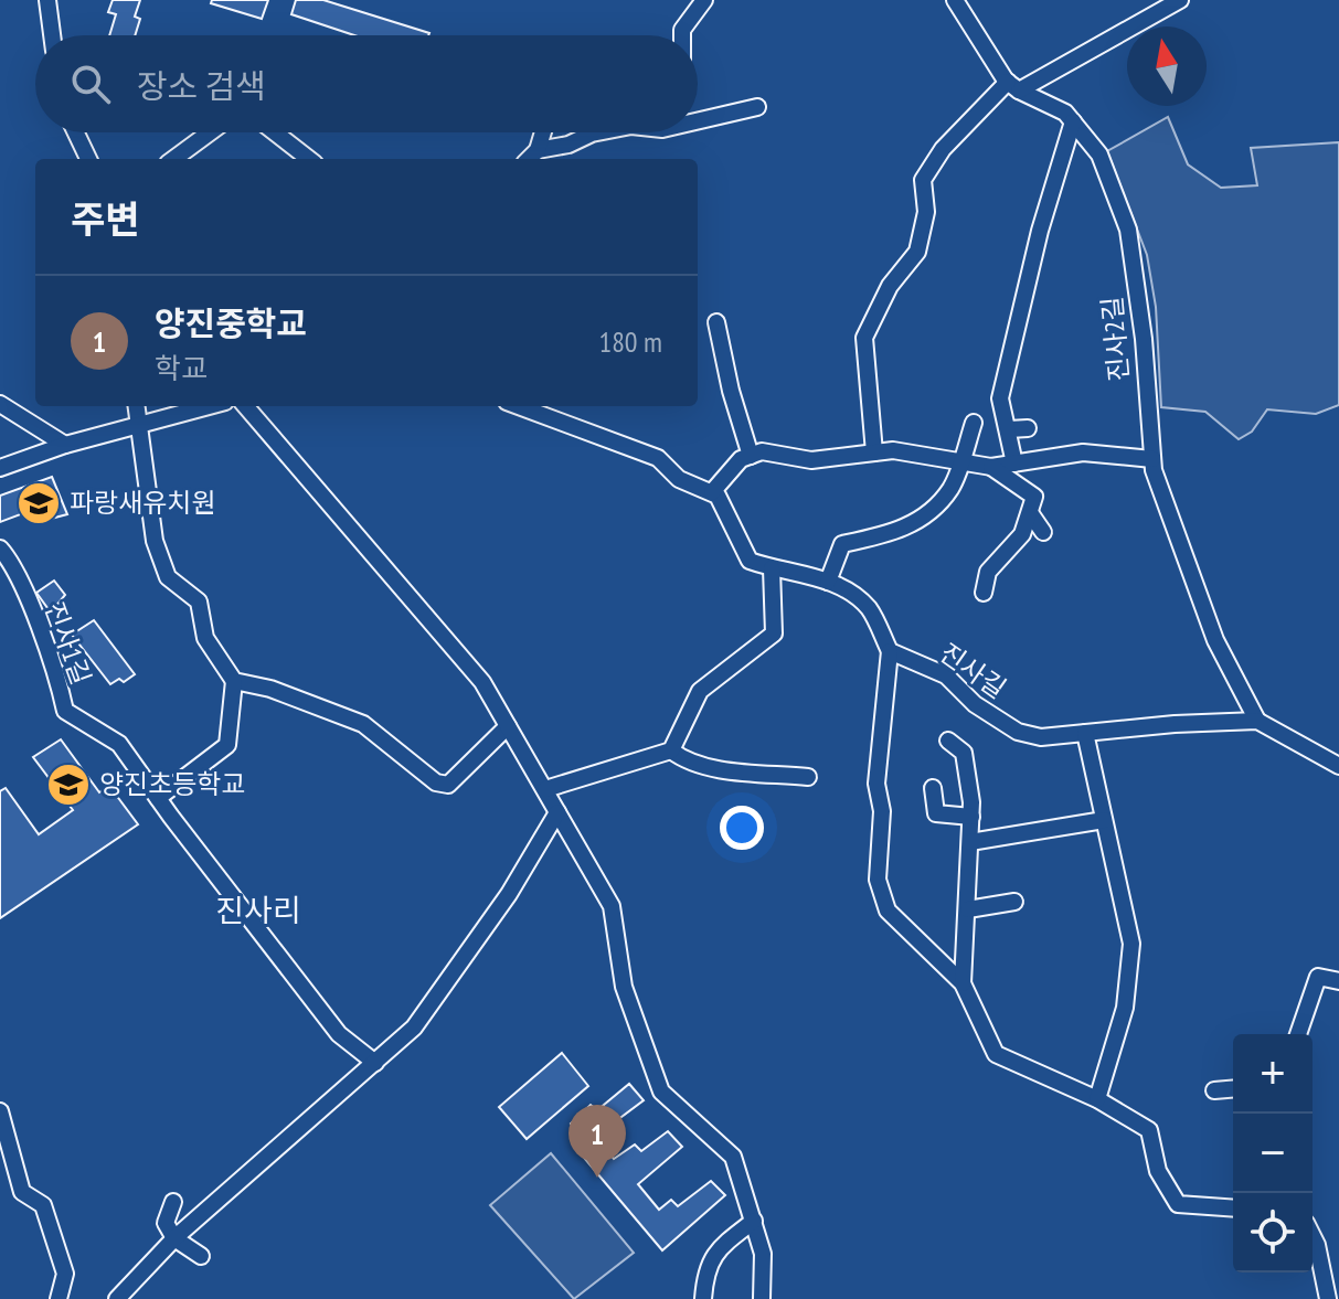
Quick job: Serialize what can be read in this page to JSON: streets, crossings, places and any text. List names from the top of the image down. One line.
{"streets":{"street":["진사2길","진사1길","진사길"]},"crossings":[["진사2길","진사길"]],"districts":["진사리"],"places":{"school or university":["파랑새유치원","양진초등학교"]},"north":"top","page":{"search":"장소 검색","heading":"주변","list":[{"mark":"1","name":"양진중학교","note":"학교","value":"180 m"}],"map_buttons":["+","−"],"pins":"1"}}
